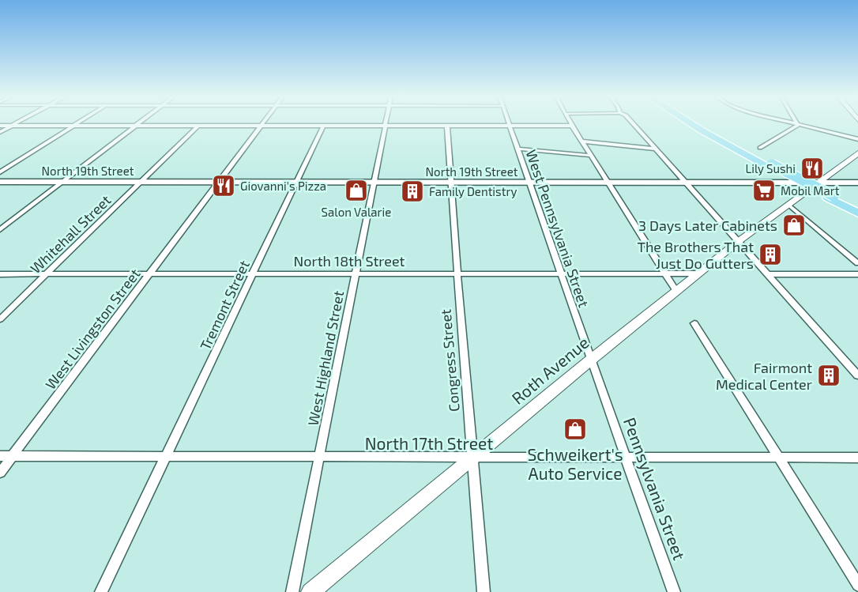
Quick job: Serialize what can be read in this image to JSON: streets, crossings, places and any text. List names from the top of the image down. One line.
{"streets":{"main road":["Roth Avenue"],"street":["North 19th Street","West Pennsylvania Street","Whitehall Street","North 18th Street","Tremont Street","West Livingston Street","West Highland Street","Congress Street","North 17th Street","Pennsylvania Street"]},"crossings":[["North 19th Street","West Pennsylvania Street"],["North 19th Street","Whitehall Street"],["North 19th Street","Tremont Street"],["North 19th Street","West Livingston Street"],["North 19th Street","West Highland Street"],["North 19th Street","Congress Street"],["North 19th Street","Roth Avenue"],["West Pennsylvania Street","North 18th Street"],["West Pennsylvania Street","Roth Avenue"],["West Pennsylvania Street","Pennsylvania Street"],["Whitehall Street","North 18th Street"],["North 18th Street","Tremont Street"],["North 18th Street","West Livingston Street"],["North 18th Street","West Highland Street"],["North 18th Street","Congress Street"],["North 18th Street","Roth Avenue"],["Tremont Street","North 17th Street"],["West Livingston Street","North 17th Street"],["West Highland Street","North 17th Street"],["Congress Street","Roth Avenue"],["Congress Street","North 17th Street"],["Roth Avenue","North 17th Street"],["North 17th Street","Pennsylvania Street"]],"places":{"restaurant":["Lily Sushi","Giovanni's Pizza"],"shop":["Salon Valarie","3 Days Later Cabinets","Schweikert's Auto Service"],"supermarket":["Mobil Mart"],"building":["Family Dentistry","The Brothers That Just Do Gutters","Fairmont Medical Center"]}}
